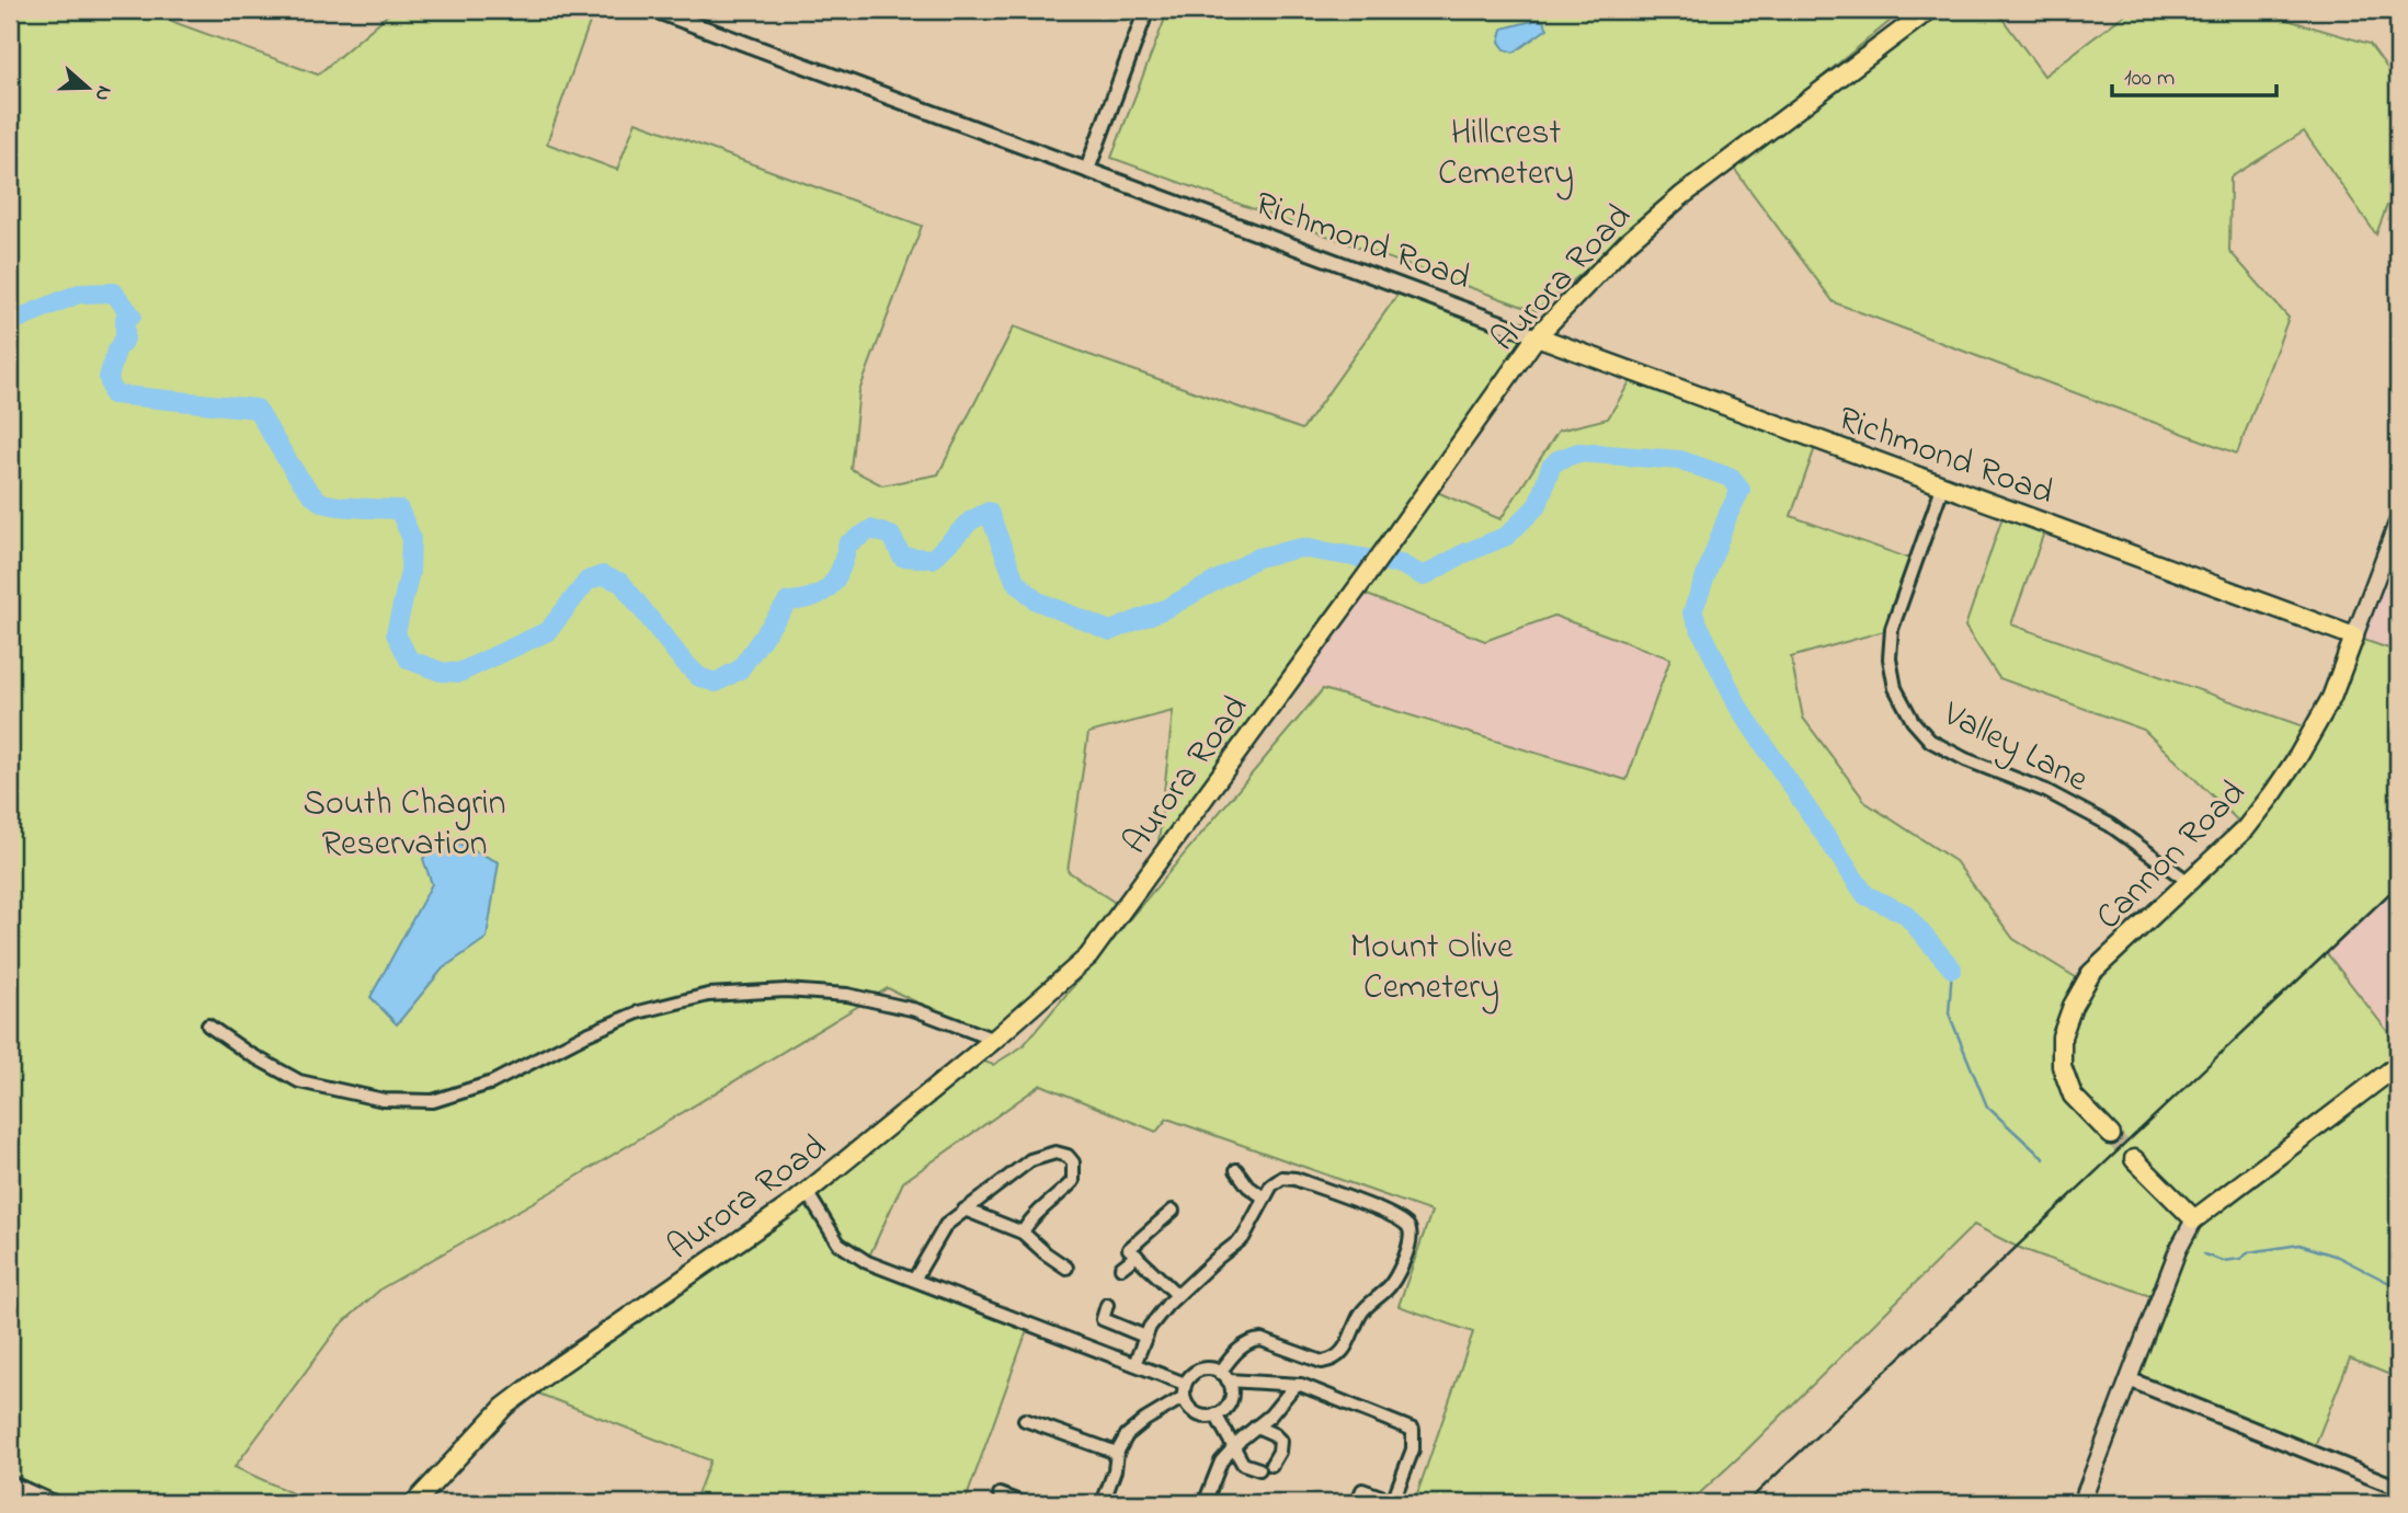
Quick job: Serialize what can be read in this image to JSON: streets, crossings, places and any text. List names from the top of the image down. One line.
{"streets":{"main road":["Richmond Road","Aurora Road","Cannon Road"],"street":["Valley Lane"]},"crossings":[["Richmond Road","Aurora Road"],["Richmond Road","Valley Lane"],["Richmond Road","Cannon Road"],["Valley Lane","Cannon Road"]],"parks":["Hillcrest Cemetery","South Chagrin Reservation","Mount Olive Cemetery"],"scale_bar":"100 m","north":"right"}
